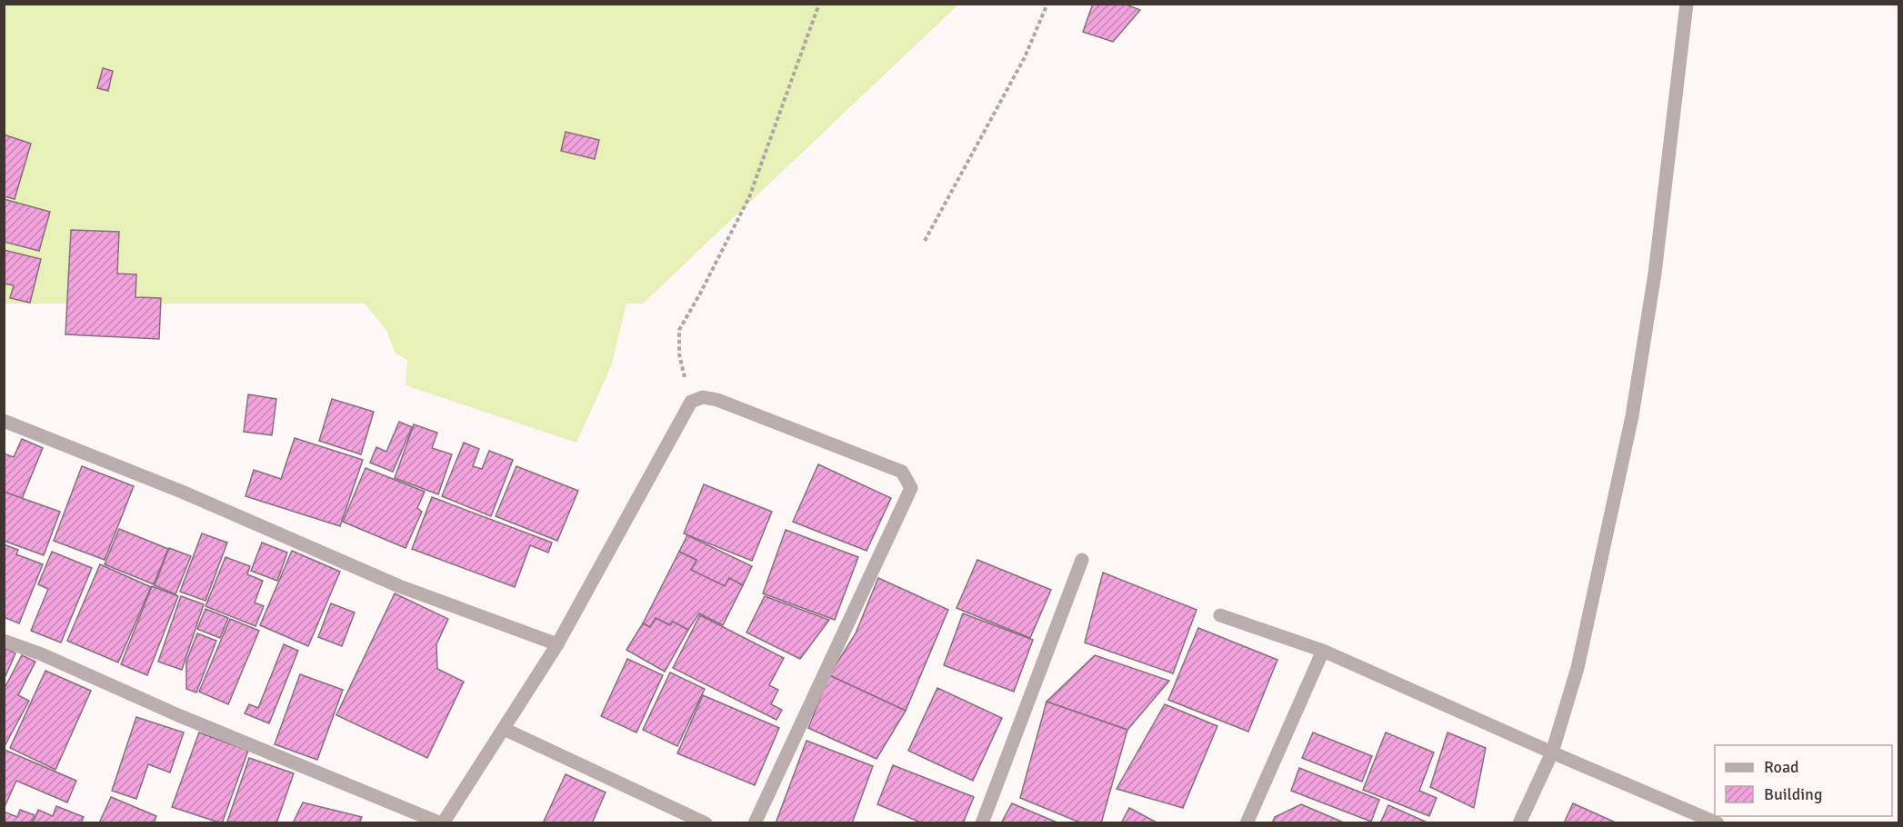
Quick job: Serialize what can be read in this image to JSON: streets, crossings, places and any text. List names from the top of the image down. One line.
{"legend":["Road","Building"]}
